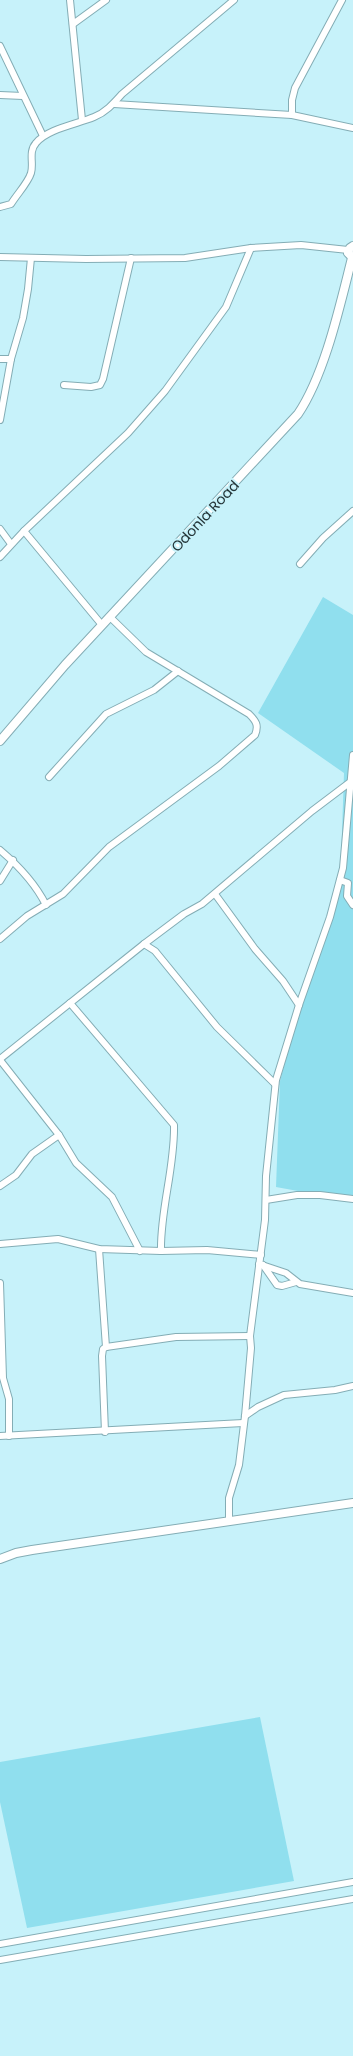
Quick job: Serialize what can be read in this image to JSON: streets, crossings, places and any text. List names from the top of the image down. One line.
{"streets":{"street":["Odonla Road"]}}
